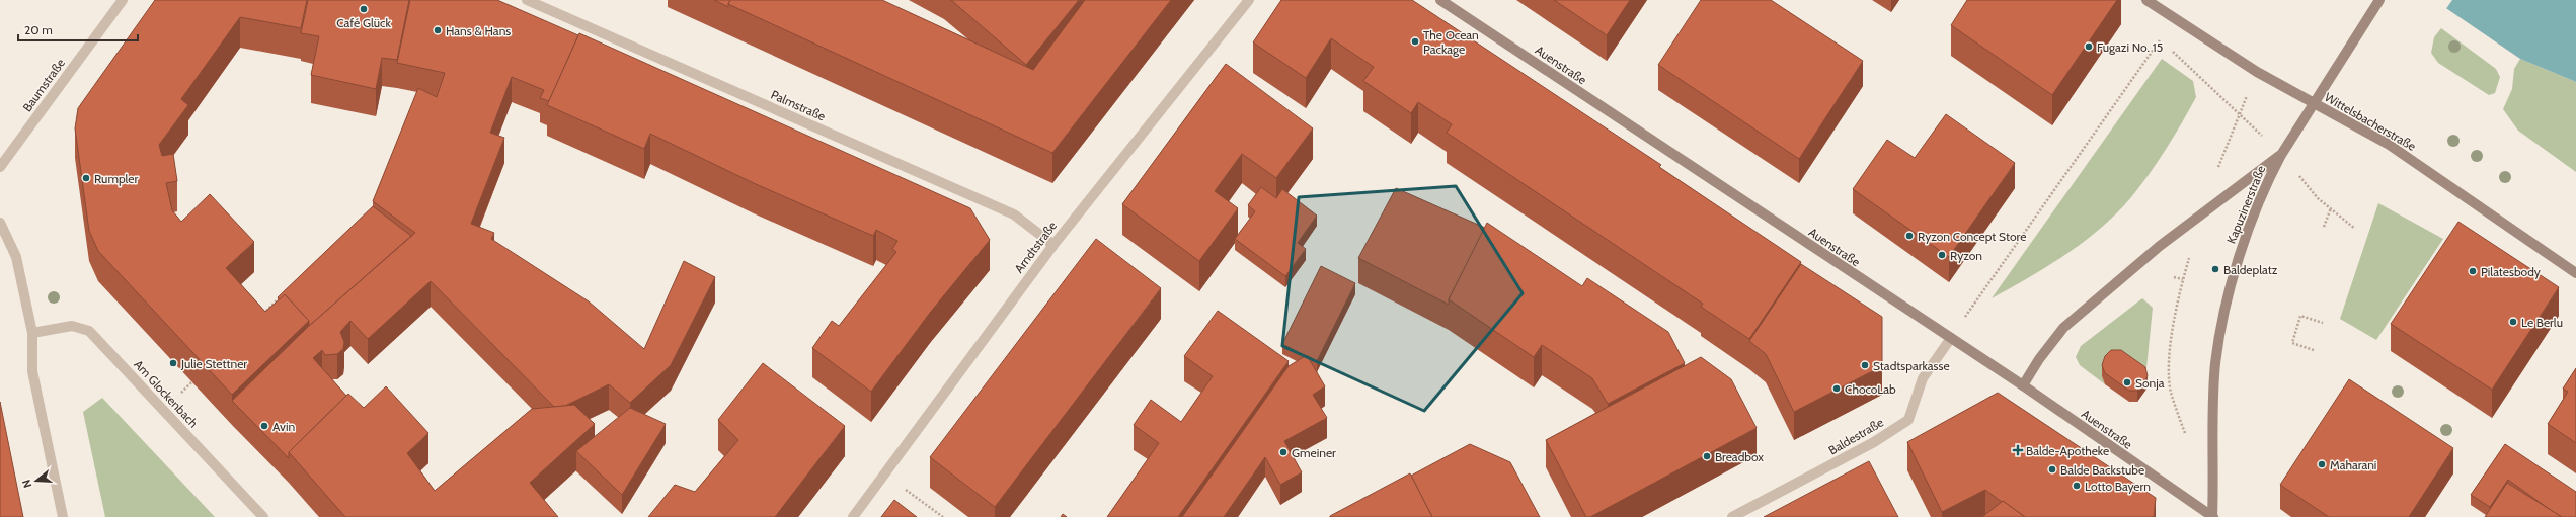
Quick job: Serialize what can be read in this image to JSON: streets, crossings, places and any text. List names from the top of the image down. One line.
{"streets":{"main road":["Auenstraße","Wittelsbacherstraße","Kapuzinerstraße"],"street":["Baumstraße","Palmstraße","Arndtstraße","Am Glockenbach","Baldestraße"]},"crossings":[["Auenstraße","Kapuzinerstraße"],["Auenstraße","Baldestraße"],["Palmstraße","Arndtstraße"],["Wittelsbacherstraße","Kapuzinerstraße"]],"places":{"other":["Café Glück","Hans & Hans","The Ocean Package","Fugazi No. 15","Rumpler","Ryzon Concept Store","Ryzon","Baldeplatz","Pilatesbody","Le Berlu","Julie Stettner","Stadtsparkasse","Sonja","ChocoLab","Avin","Gmeiner","Breadbox","Maharani","Balde Backstube","Lotto Bayern"],"health":["Balde-Apotheke"]},"scale_bar":"20 m","north":"left"}
